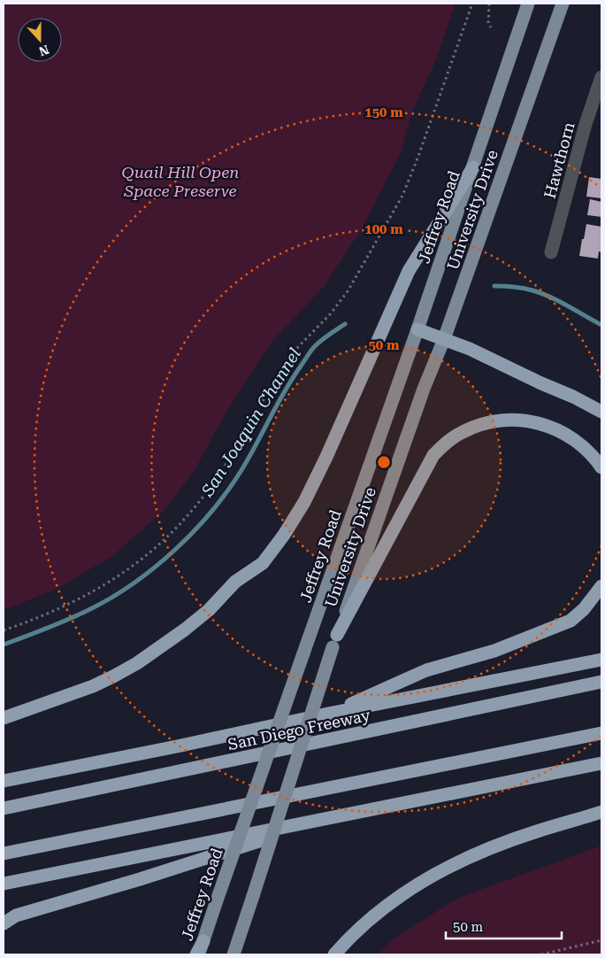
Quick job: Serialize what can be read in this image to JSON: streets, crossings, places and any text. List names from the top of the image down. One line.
{"streets":{"highway":["San Diego Freeway"],"main road":["University Drive","Jeffrey Road"],"street":["Hawthorn"]},"crossings":[["University Drive","Jeffrey Road"]],"water":["San Joaquin Channel"],"parks":["Quail Hill Open Space Preserve"],"scale_bar":"50 m","north":"bottom","rings":["150 m","100 m","50 m"]}
